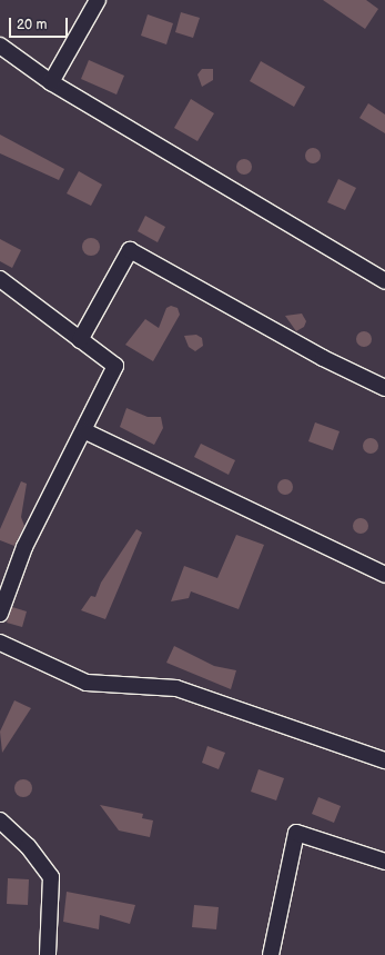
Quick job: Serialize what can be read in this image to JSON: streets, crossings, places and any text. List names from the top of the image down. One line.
{"scale_bar":"20 m"}
